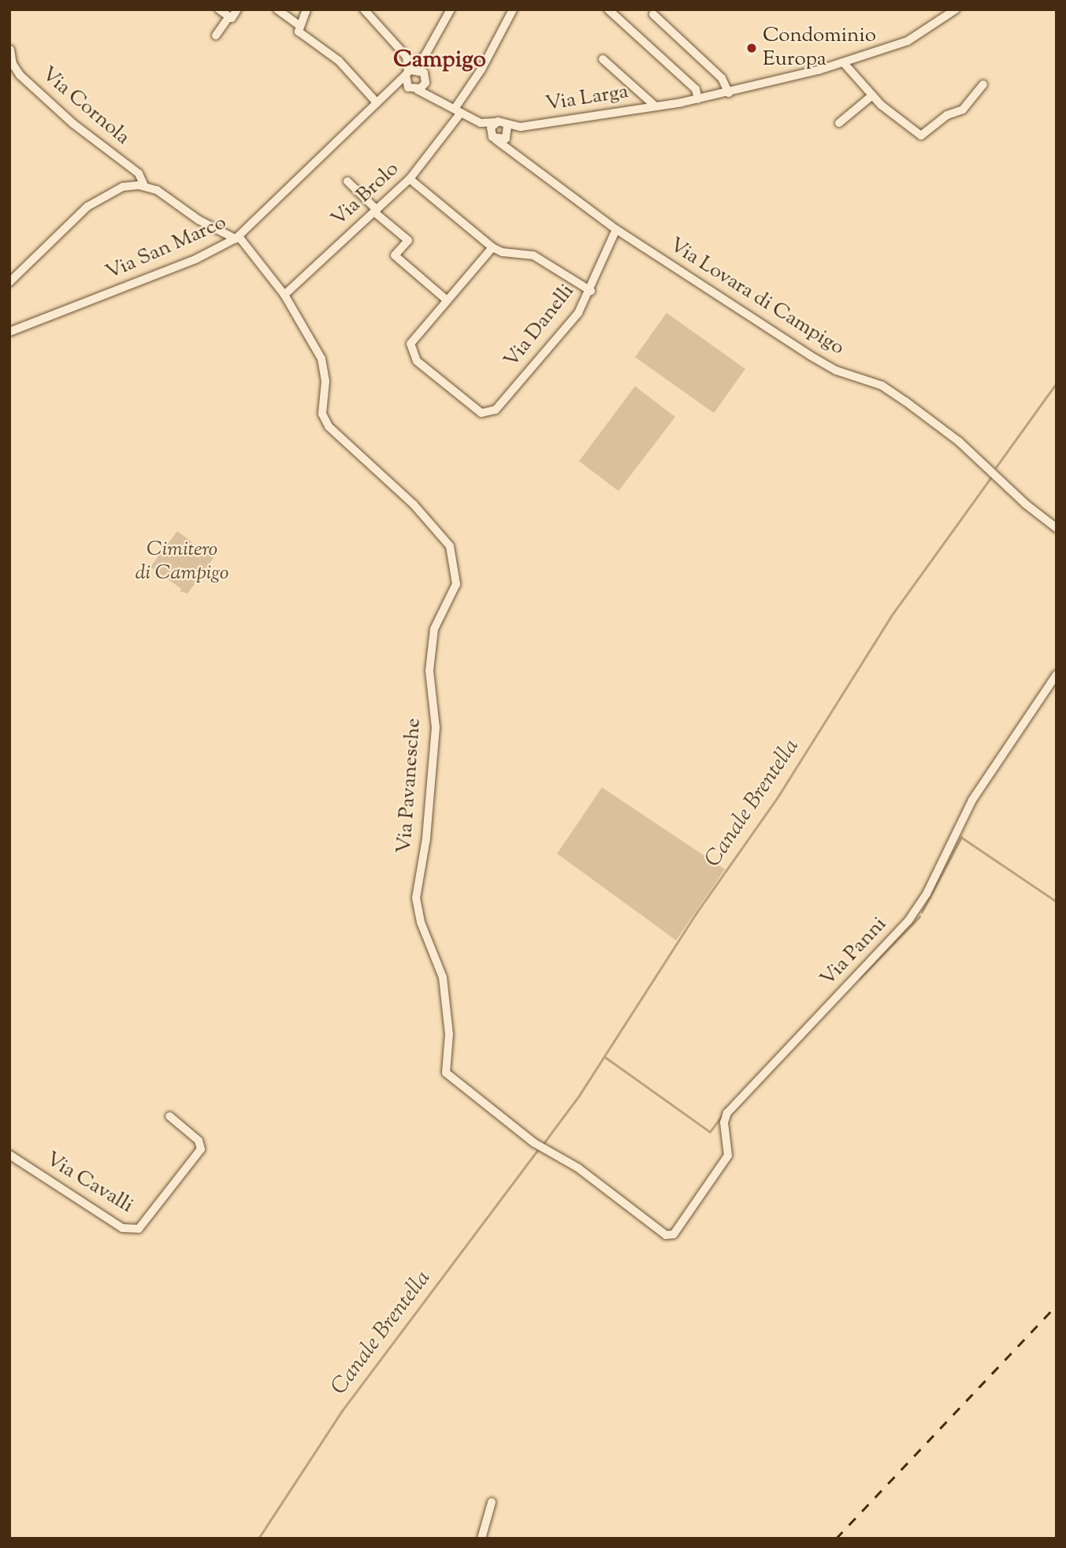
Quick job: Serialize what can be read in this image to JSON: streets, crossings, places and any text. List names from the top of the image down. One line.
{"streets":{"street":["Via Larga","Via Cornola","Via Brolo","Via San Marco","Via Lovara di Campigo","Via Danelli","Via Pavanesche","Via Panni","Via Cavalli"]},"crossings":[["Via Larga","Via Lovara di Campigo"],["Via Brolo","Via Lovara di Campigo"],["Via Brolo","Via Pavanesche"],["Via San Marco","Via Lovara di Campigo"],["Via San Marco","Via Pavanesche"],["Via Lovara di Campigo","Via Danelli"],["Via Pavanesche","Via Panni"]],"districts":["Campigo"],"water":["Canale Brentella"],"parks":["Cimitero di Campigo"],"places":["Condominio Europa"]}
